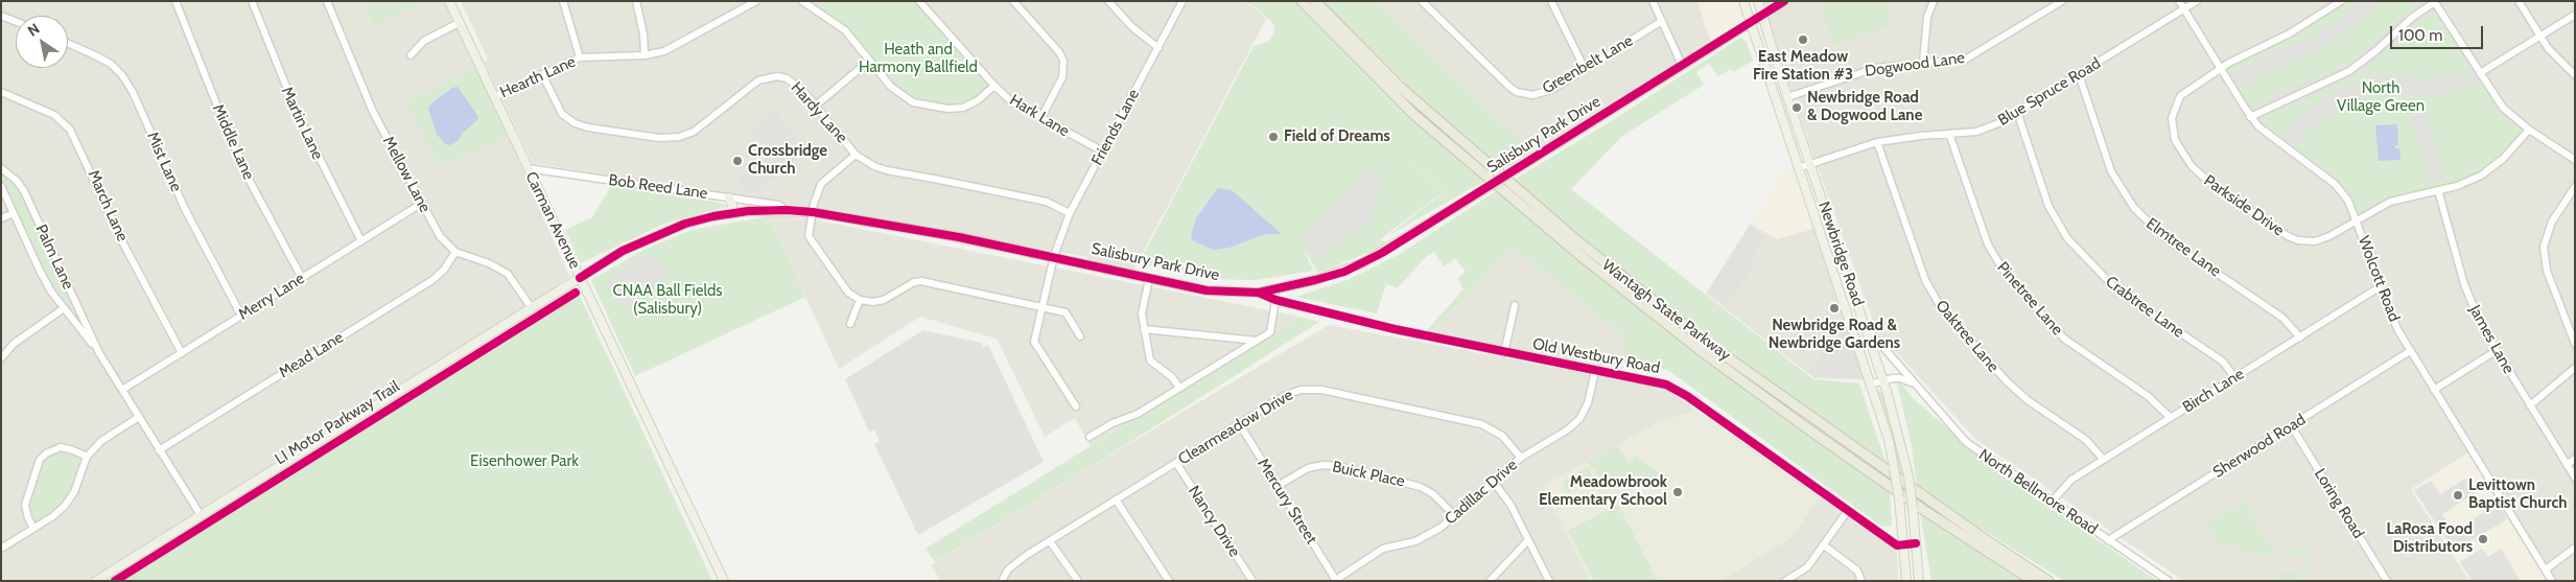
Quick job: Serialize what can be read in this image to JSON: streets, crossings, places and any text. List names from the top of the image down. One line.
{"streets":{"highway":["Wantagh State Parkway"],"main road":["Salisbury Park Drive","Carman Avenue","Newbridge Road"],"street":["Greenbelt Lane","Dogwood Lane","Hearth Lane","Blue Spruce Road","Hardy Lane","Hark Lane","Martin Lane","Friends Lane","Middle Lane","Mist Lane","Mellow Lane","Bob Reed Lane","March Lane","Parkside Drive","Elmtree Lane","Palm Lane","Wolcott Road","Merry Lane","Pinetree Lane","Crabtree Lane","Oaktree Lane","James Lane","Mead Lane","Old Westbury Road","Birch Lane","Clearmeadow Drive","Sherwood Road","Buick Place","Cadillac Drive","North Bellmore Road","Mercury Street","Loring Road","Nancy Drive"],"cycle path":["LI Motor Parkway Trail"]},"crossings":[["Dogwood Lane","Newbridge Road"],["Hearth Lane","Hardy Lane"],["Hearth Lane","Carman Avenue"],["Blue Spruce Road","Elmtree Lane"],["Blue Spruce Road","Newbridge Road"],["Blue Spruce Road","Wolcott Road"],["Blue Spruce Road","Pinetree Lane"],["Blue Spruce Road","Crabtree Lane"],["Blue Spruce Road","Oaktree Lane"],["Hardy Lane","Friends Lane"],["Hark Lane","Friends Lane"],["Martin Lane","Merry Lane"],["Friends Lane","Salisbury Park Drive"],["Salisbury Park Drive","Mellow Lane"],["Salisbury Park Drive","Bob Reed Lane"],["Salisbury Park Drive","Carman Avenue"],["Salisbury Park Drive","Newbridge Road"],["Salisbury Park Drive","Palm Lane"],["Salisbury Park Drive","Old Westbury Road"],["Middle Lane","Merry Lane"],["Mist Lane","Merry Lane"],["Mellow Lane","Merry Lane"],["Mellow Lane","Mead Lane"],["Bob Reed Lane","Carman Avenue"],["March Lane","Merry Lane"],["Parkside Drive","Wolcott Road"],["Parkside Drive","James Lane"],["Elmtree Lane","Birch Lane"],["Newbridge Road","Old Westbury Road"],["Newbridge Road","North Bellmore Road"],["Palm Lane","Merry Lane"],["Palm Lane","Mead Lane"],["Wolcott Road","Birch Lane"],["Wolcott Road","Sherwood Road"],["Pinetree Lane","Birch Lane"],["Crabtree Lane","Birch Lane"],["Oaktree Lane","Birch Lane"],["Old Westbury Road","Cadillac Drive"],["Birch Lane","North Bellmore Road"],["Clearmeadow Drive","Cadillac Drive"],["Clearmeadow Drive","Mercury Street"],["Clearmeadow Drive","Nancy Drive"],["Sherwood Road","North Bellmore Road"],["Sherwood Road","Loring Road"],["Buick Place","Cadillac Drive"],["Buick Place","Mercury Street"],["Cadillac Drive","Mercury Street"]],"parks":["Heath and Harmony Ballfield","North Village Green","CNAA Ball Fields (Salisbury)","Eisenhower Park"],"places":["East Meadow Fire Station #3","Newbridge Road & Dogwood Lane","Field of Dreams","Crossbridge Church","Newbridge Road & Newbridge Gardens","Meadowbrook Elementary School","Levittown Baptist Church","LaRosa Food Distributors"],"scale_bar":"100 m","north":"top left"}
